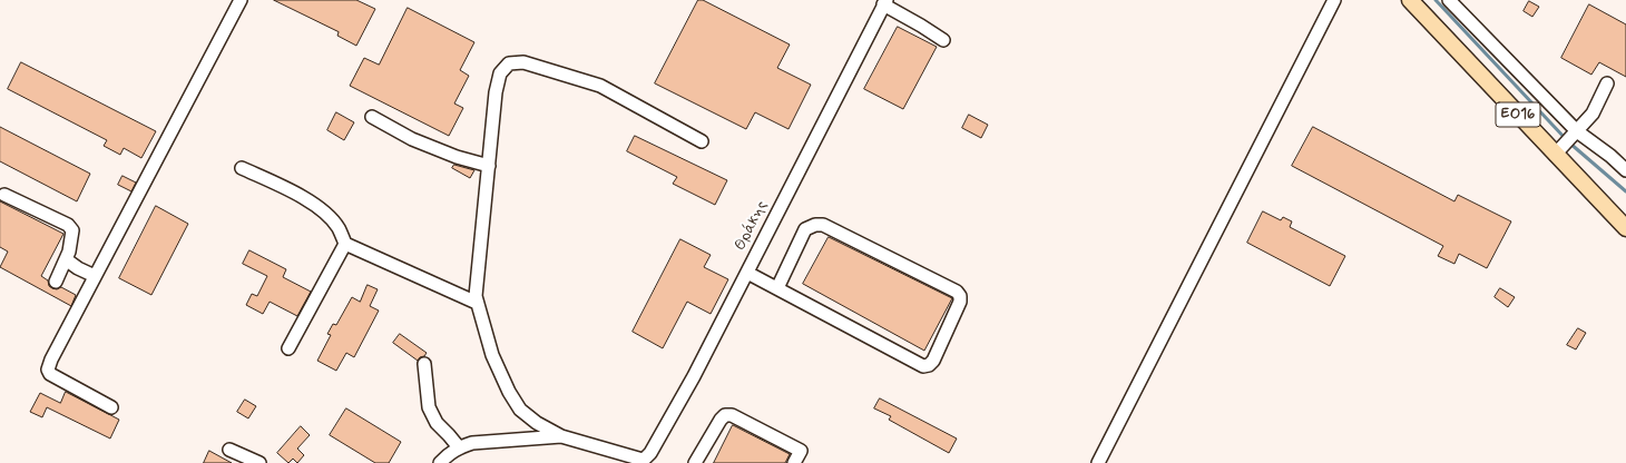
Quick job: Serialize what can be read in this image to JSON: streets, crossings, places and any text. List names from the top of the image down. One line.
{"streets":{"main road":["ΕΟ16"],"street":["Θράκης"]}}
